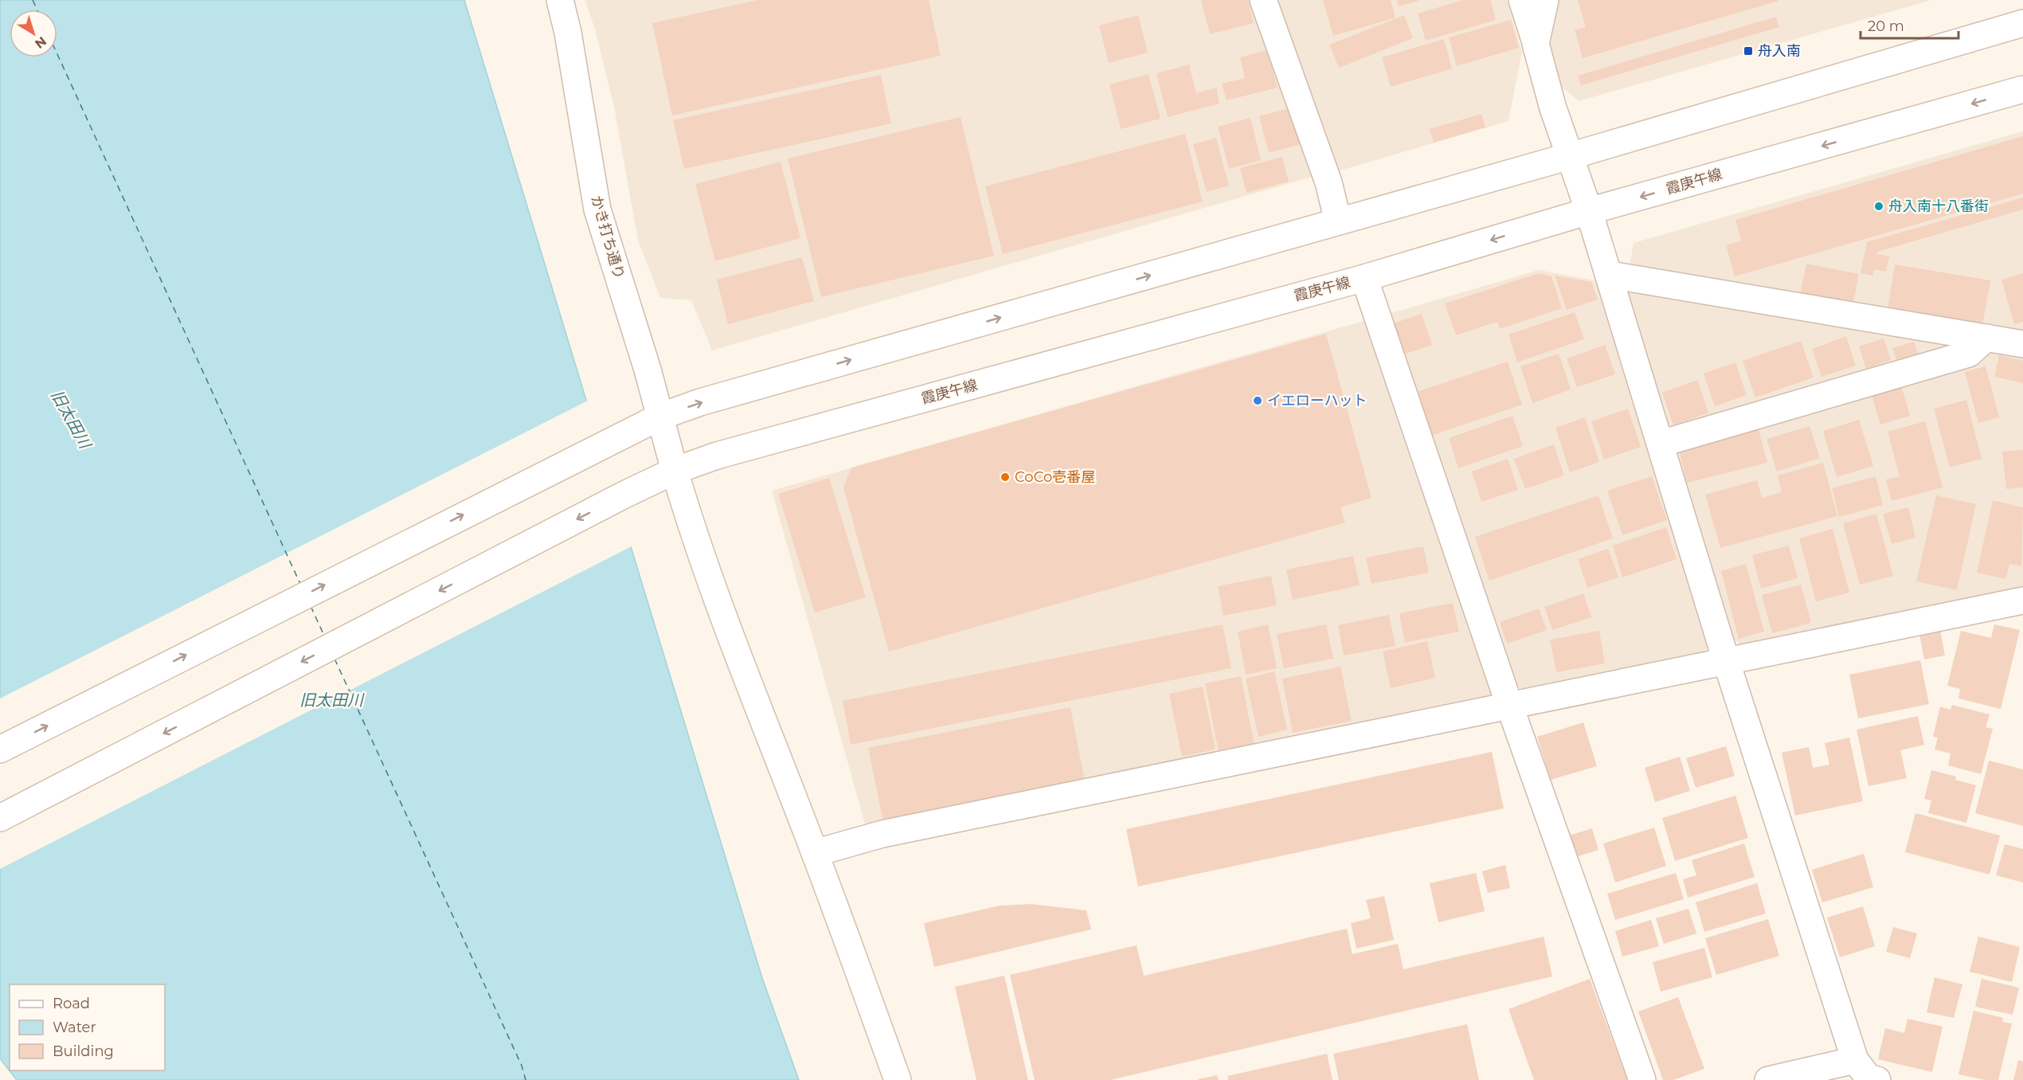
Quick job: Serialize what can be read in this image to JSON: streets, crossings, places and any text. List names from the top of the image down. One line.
{"streets":{"street":["霞庚午線","かき打ち通り"]},"crossings":[["霞庚午線","かき打ち通り"]],"water":["旧太田川"],"places":{"transit":["舟入南"],"other":["舟入南十八番街","イエローハット","CoCo壱番屋"]},"legend":["Road","Water","Building"],"scale_bar":"20 m","north":"bottom right"}
